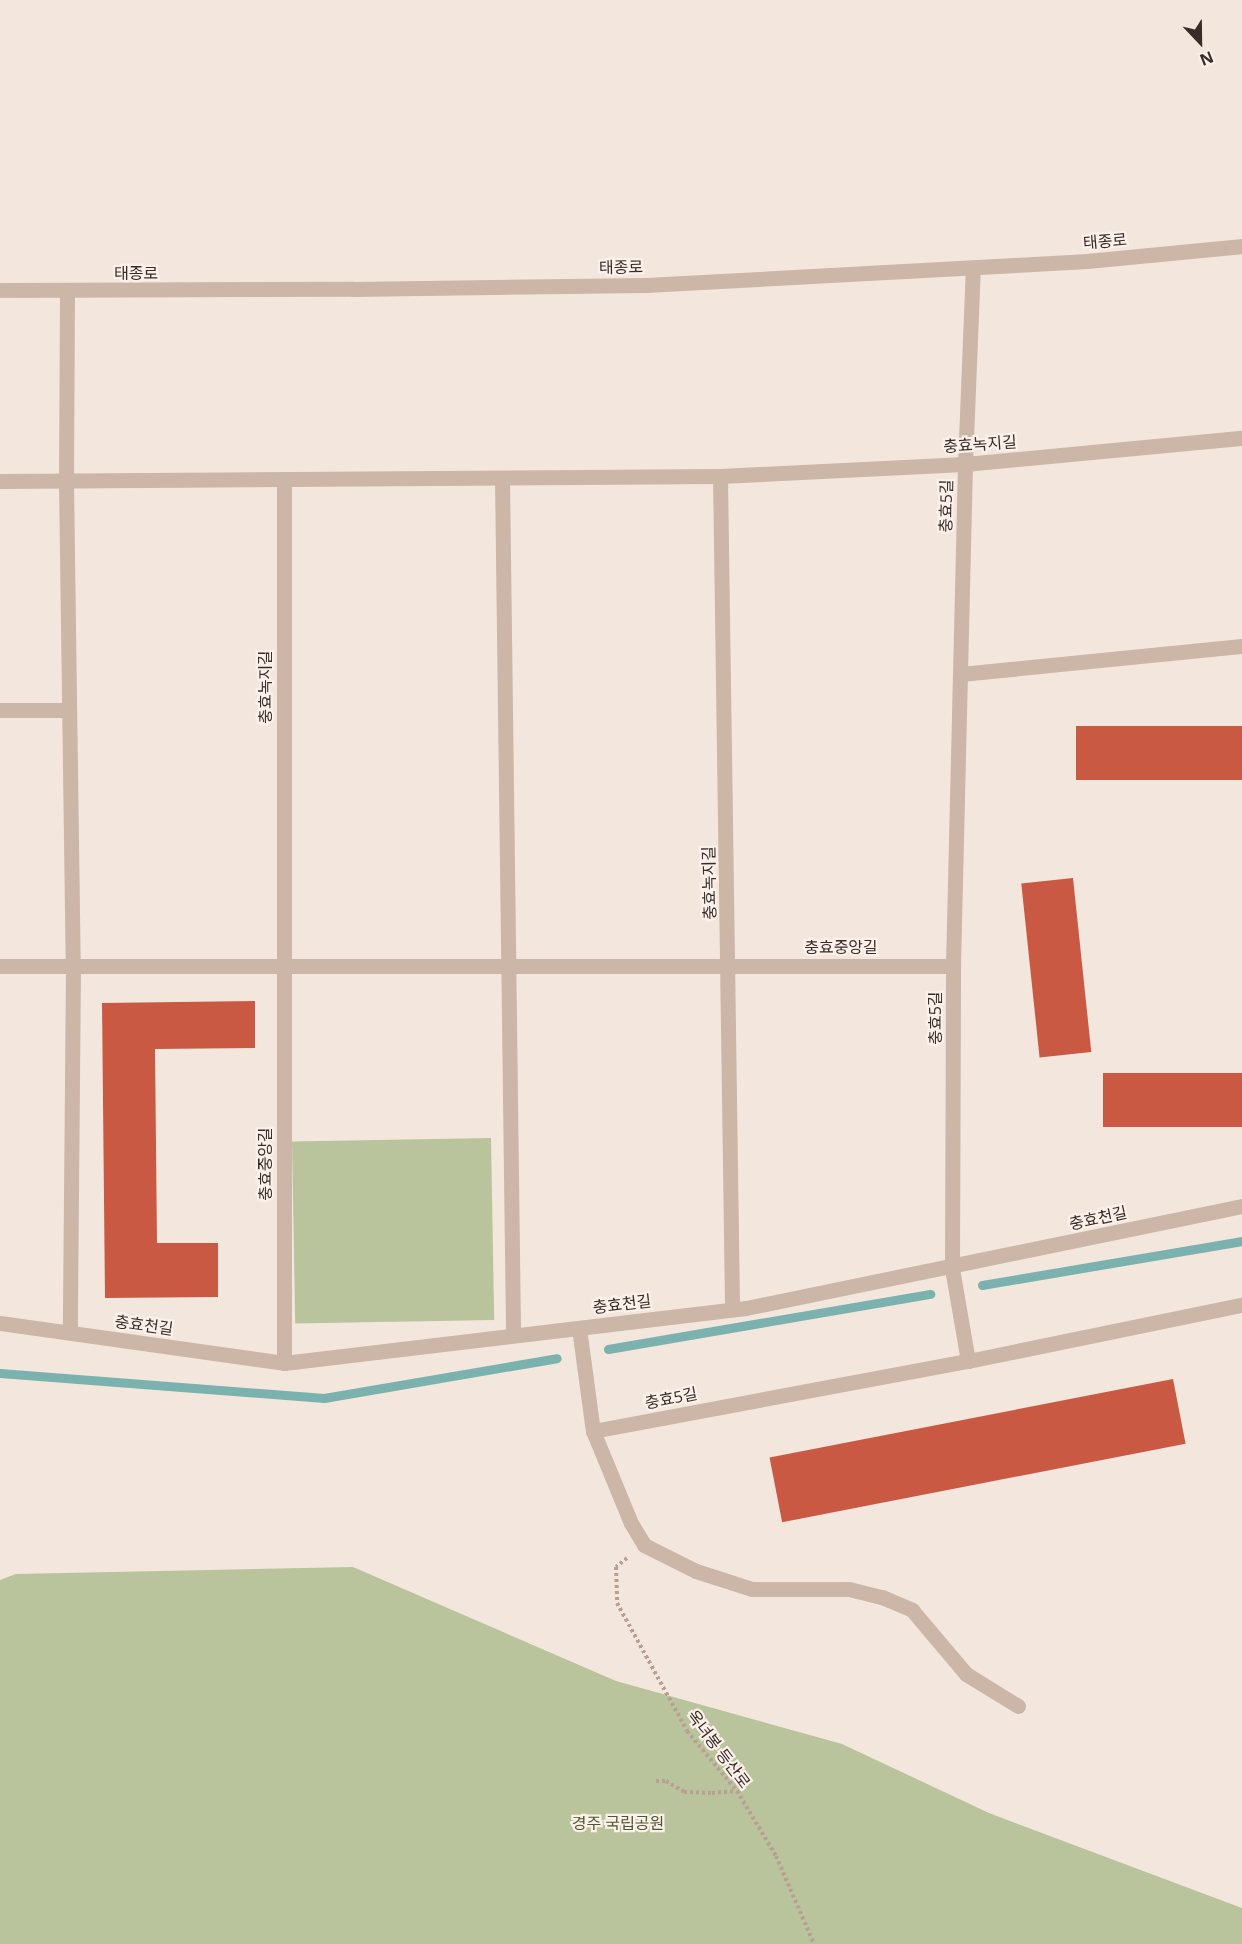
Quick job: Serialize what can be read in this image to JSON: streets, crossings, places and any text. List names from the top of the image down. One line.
{"streets":{"street":["태종로","충효녹지길","충효5길","충효중앙길","충효천길"],"path":["옥녀봉 등산로"]},"crossings":[["태종로","충효5길"],["충효녹지길","충효5길"],["충효녹지길","충효중앙길"],["충효5길","충효중앙길"],["충효5길","충효천길"],["충효중앙길","충효천길"]],"parks":["경주 국립공원"],"north":"bottom"}
